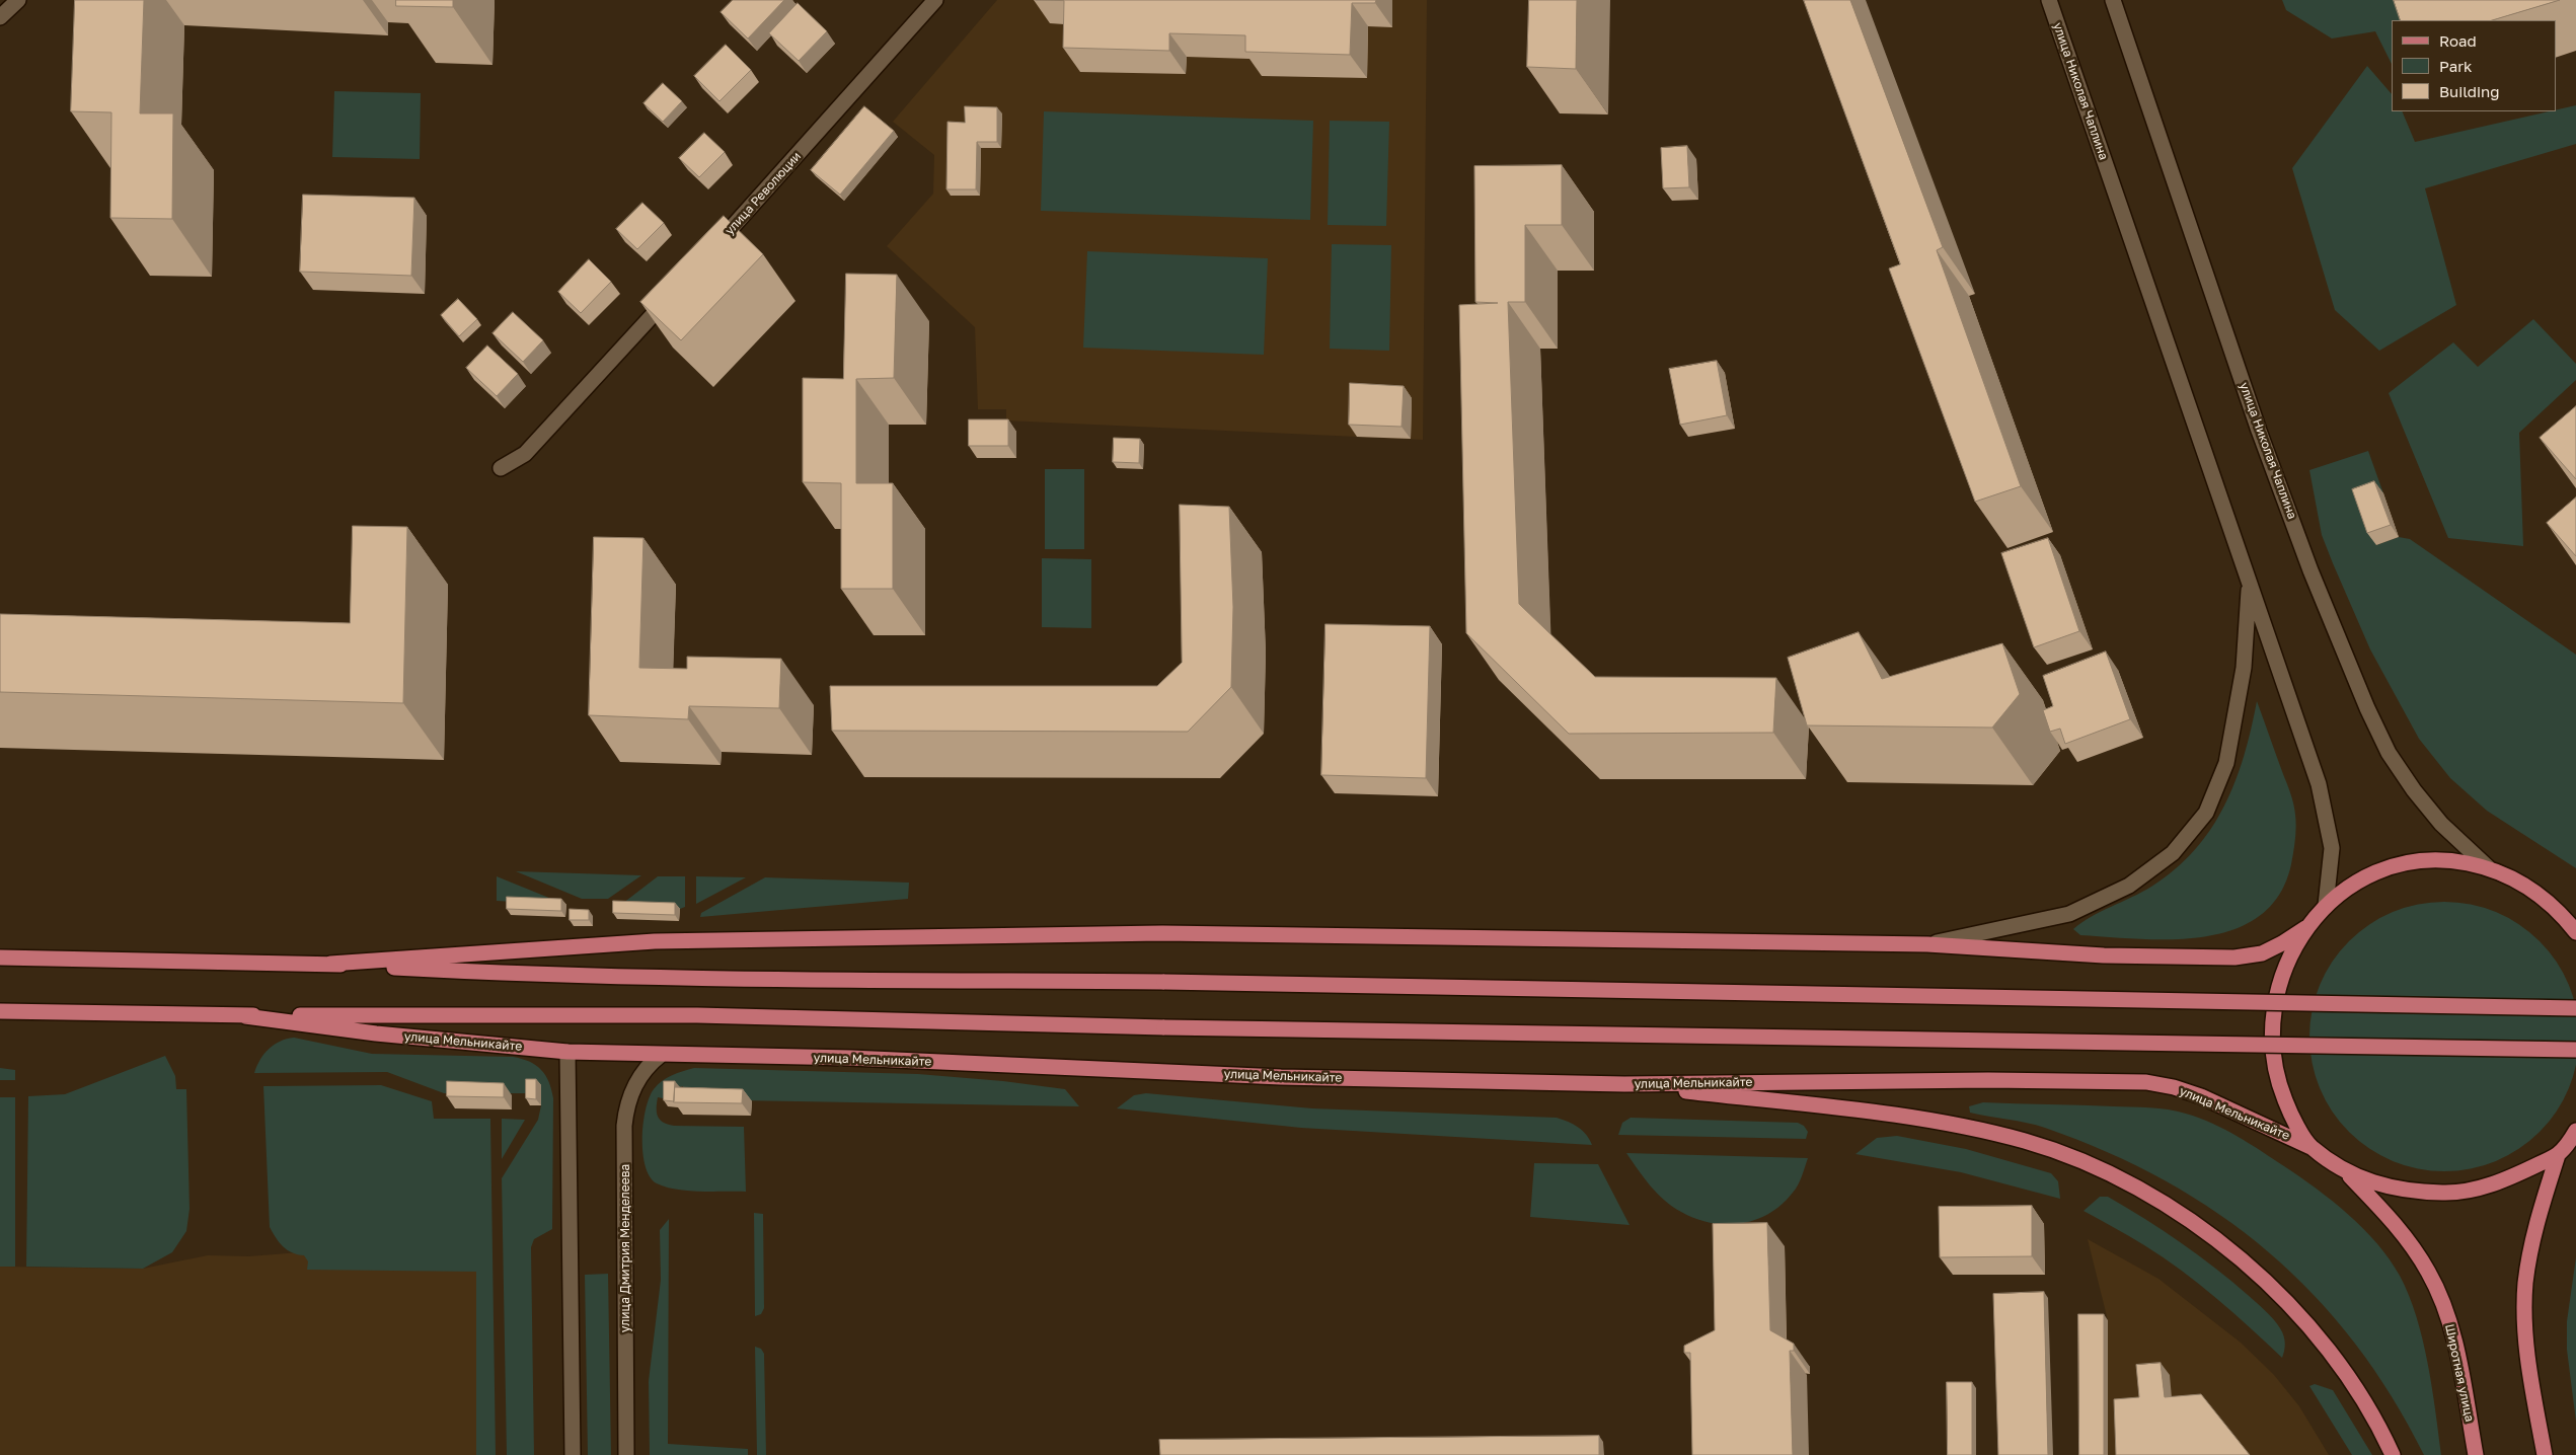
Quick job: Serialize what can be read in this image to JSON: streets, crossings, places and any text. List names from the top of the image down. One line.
{"streets":{"main road":["улица Мельникайте","Широтная улица"],"street":["улица Николая Чаплина","улица Революции","улица Дмитрия Менделеева"]},"crossings":[["улица Мельникайте","улица Дмитрия Менделеева"]],"legend":["Road","Park","Building"]}
